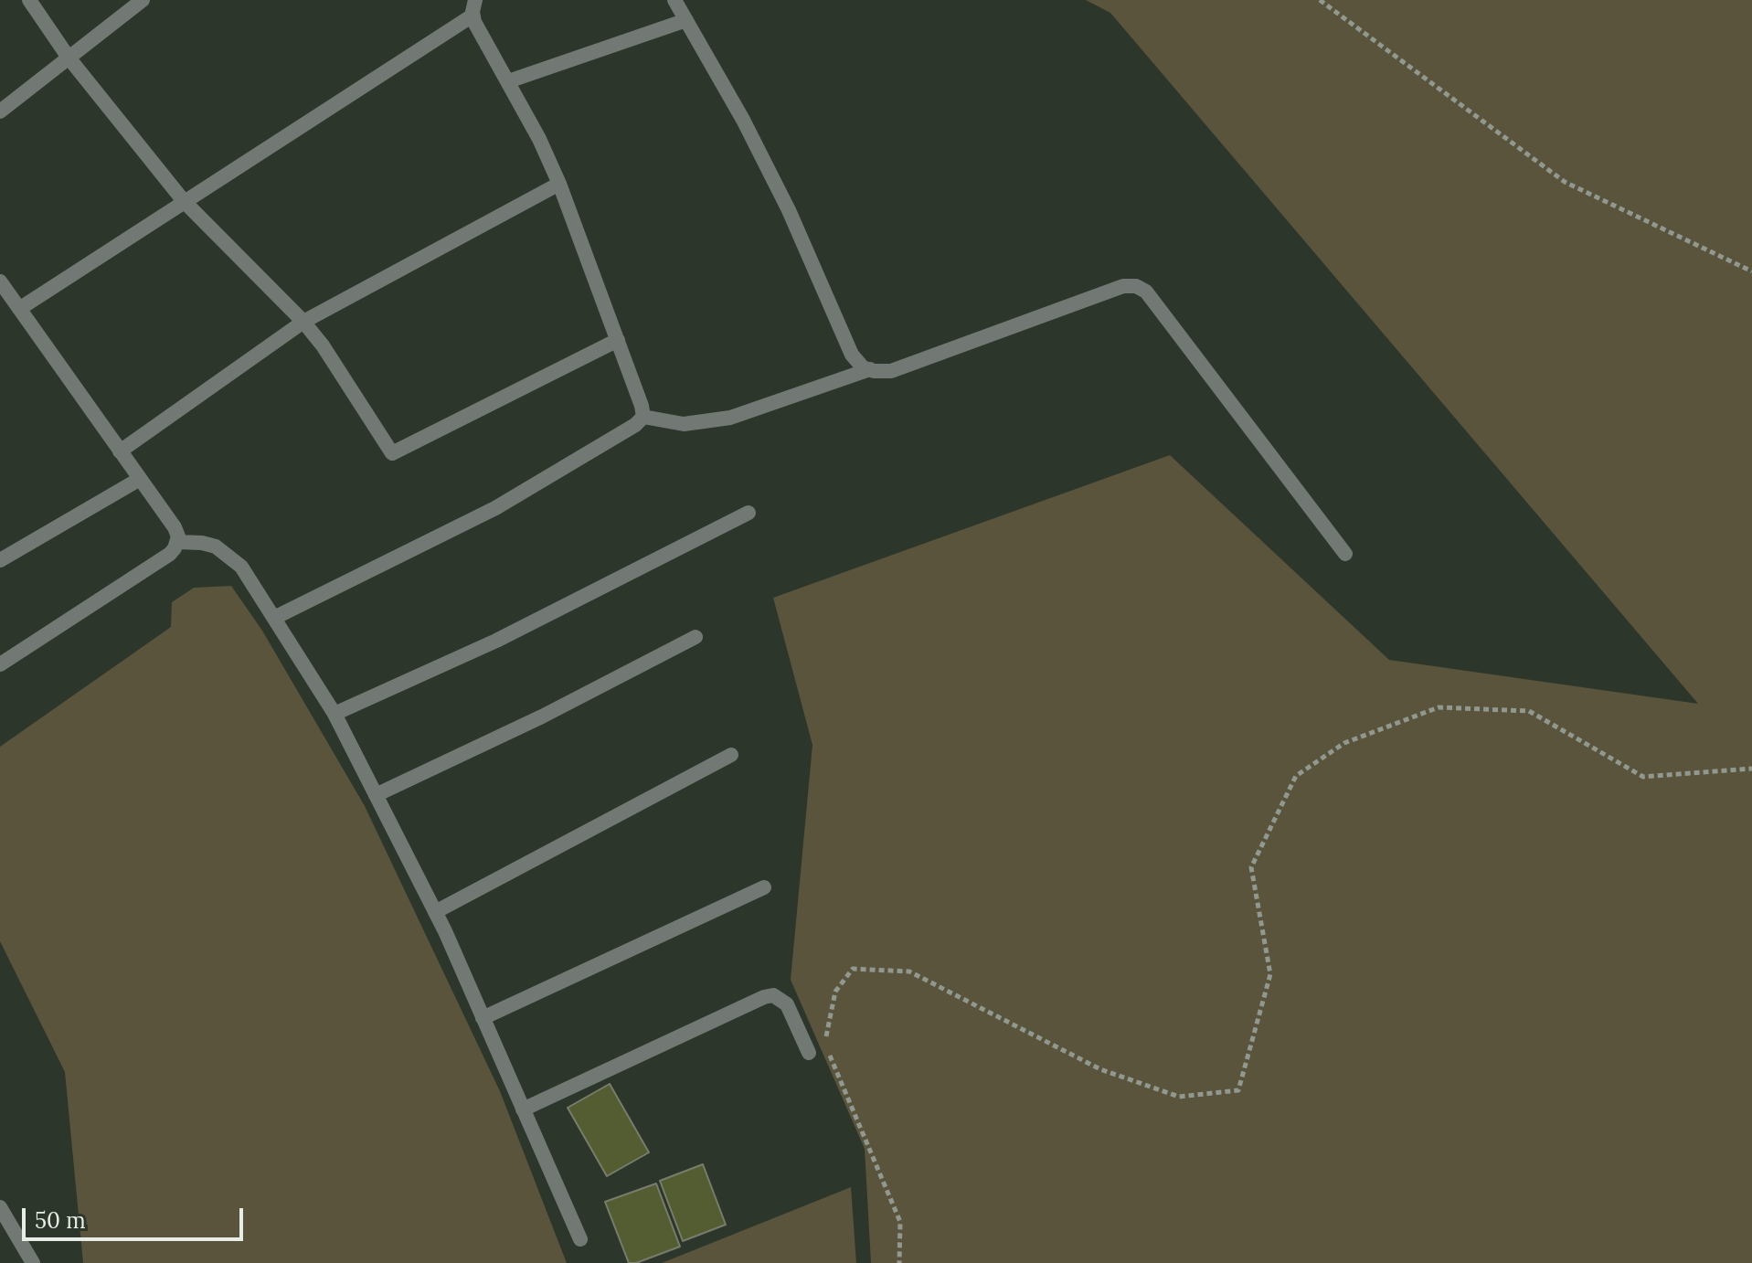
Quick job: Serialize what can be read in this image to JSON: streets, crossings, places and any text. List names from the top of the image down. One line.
{"scale_bar":"50 m"}
